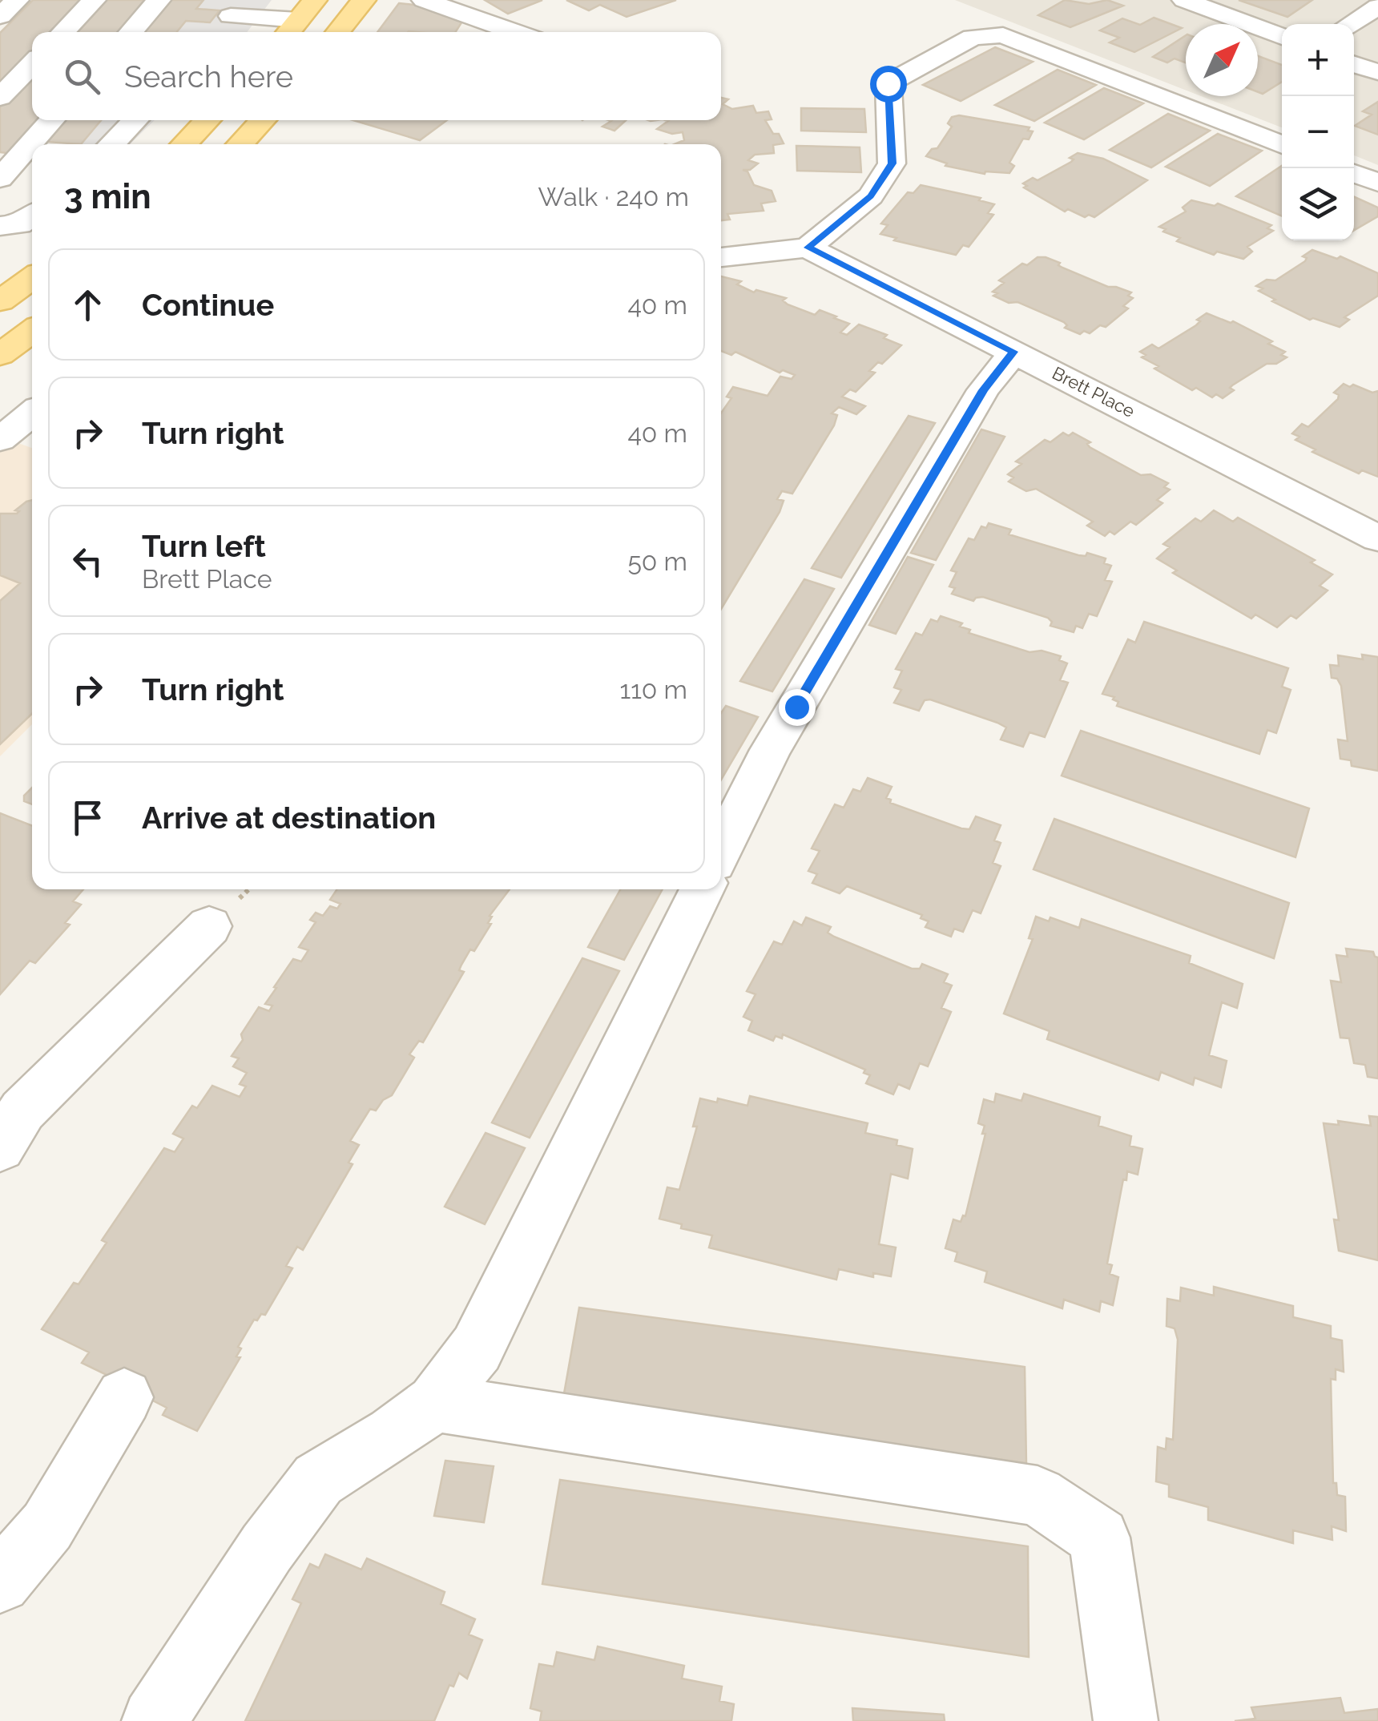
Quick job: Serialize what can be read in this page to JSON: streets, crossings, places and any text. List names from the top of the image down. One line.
{"streets":{"street":["Brett Place"]},"north":"top right","page":{"map_buttons":["+","−"],"search":"Search here","heading":["3 min","Walk · 240 m"],"list":[["Continue","40 m"],["Turn right","40 m"],["Turn left","Brett Place","50 m"],["Turn right","110 m"],"Arrive at destination"]}}
